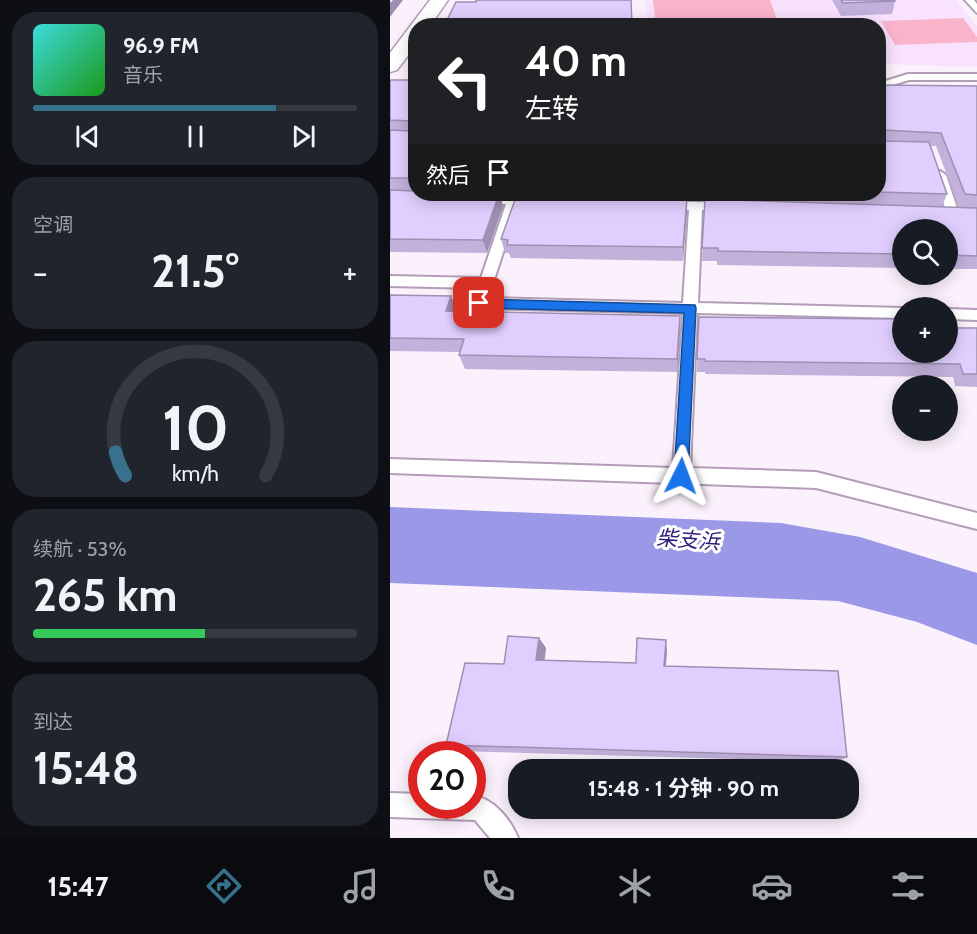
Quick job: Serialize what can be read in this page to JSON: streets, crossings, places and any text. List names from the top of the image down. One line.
{"water":["柴支浜"],"page":{"turn":["40 m","左转"],"song":["96.9 FM","音乐"],"then":"然后","tile":["空调",["续航 · 53%","265 km"],["到达","15:48"]],"map_buttons":["+","−"],"heat":["−","21.5°","+"],"limit":"20","trip":"15:48 · 1 分钟 · 90 m","tabs":"15:47","gauge":["10","km/h"]}}
